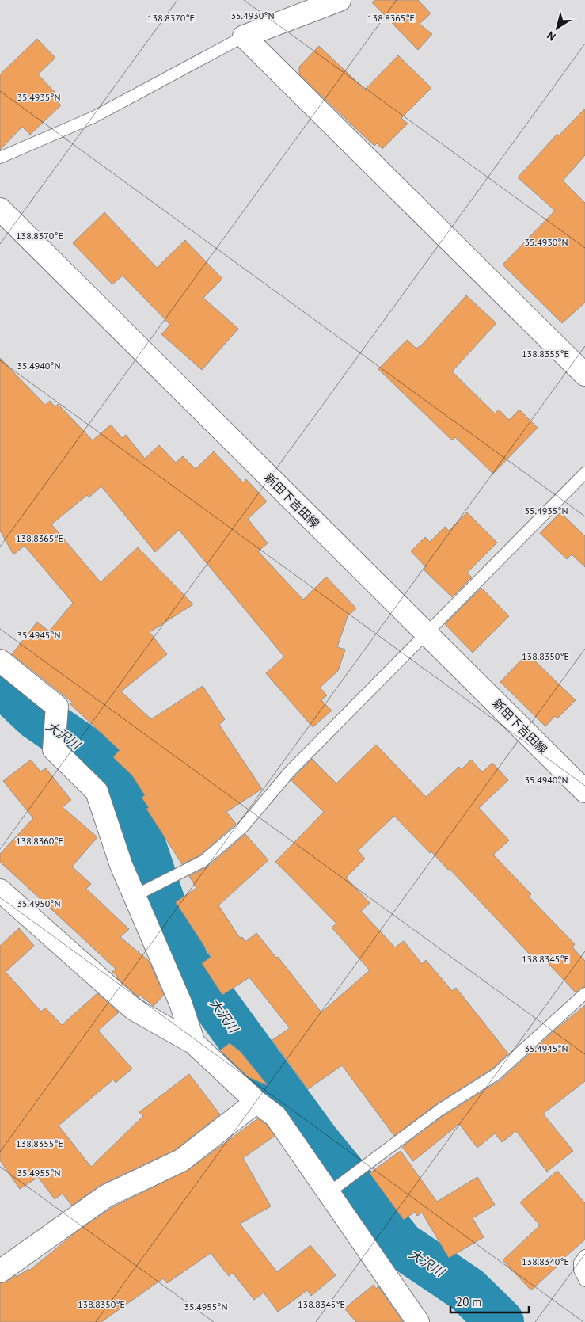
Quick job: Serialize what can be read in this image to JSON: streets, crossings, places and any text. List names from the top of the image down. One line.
{"streets":{"street":["新田下吉田線"]},"water":["大沢川"],"scale_bar":"20 m","north":"bottom left","coordinates":["35.4930°N","138.8370°E","138.8365°E","35.4935°N","138.8355°E","35.4940°N","35.4945°N","138.8350°E","138.8360°E","35.4950°N","138.8345°E","35.4955°N","138.8340°E"]}
